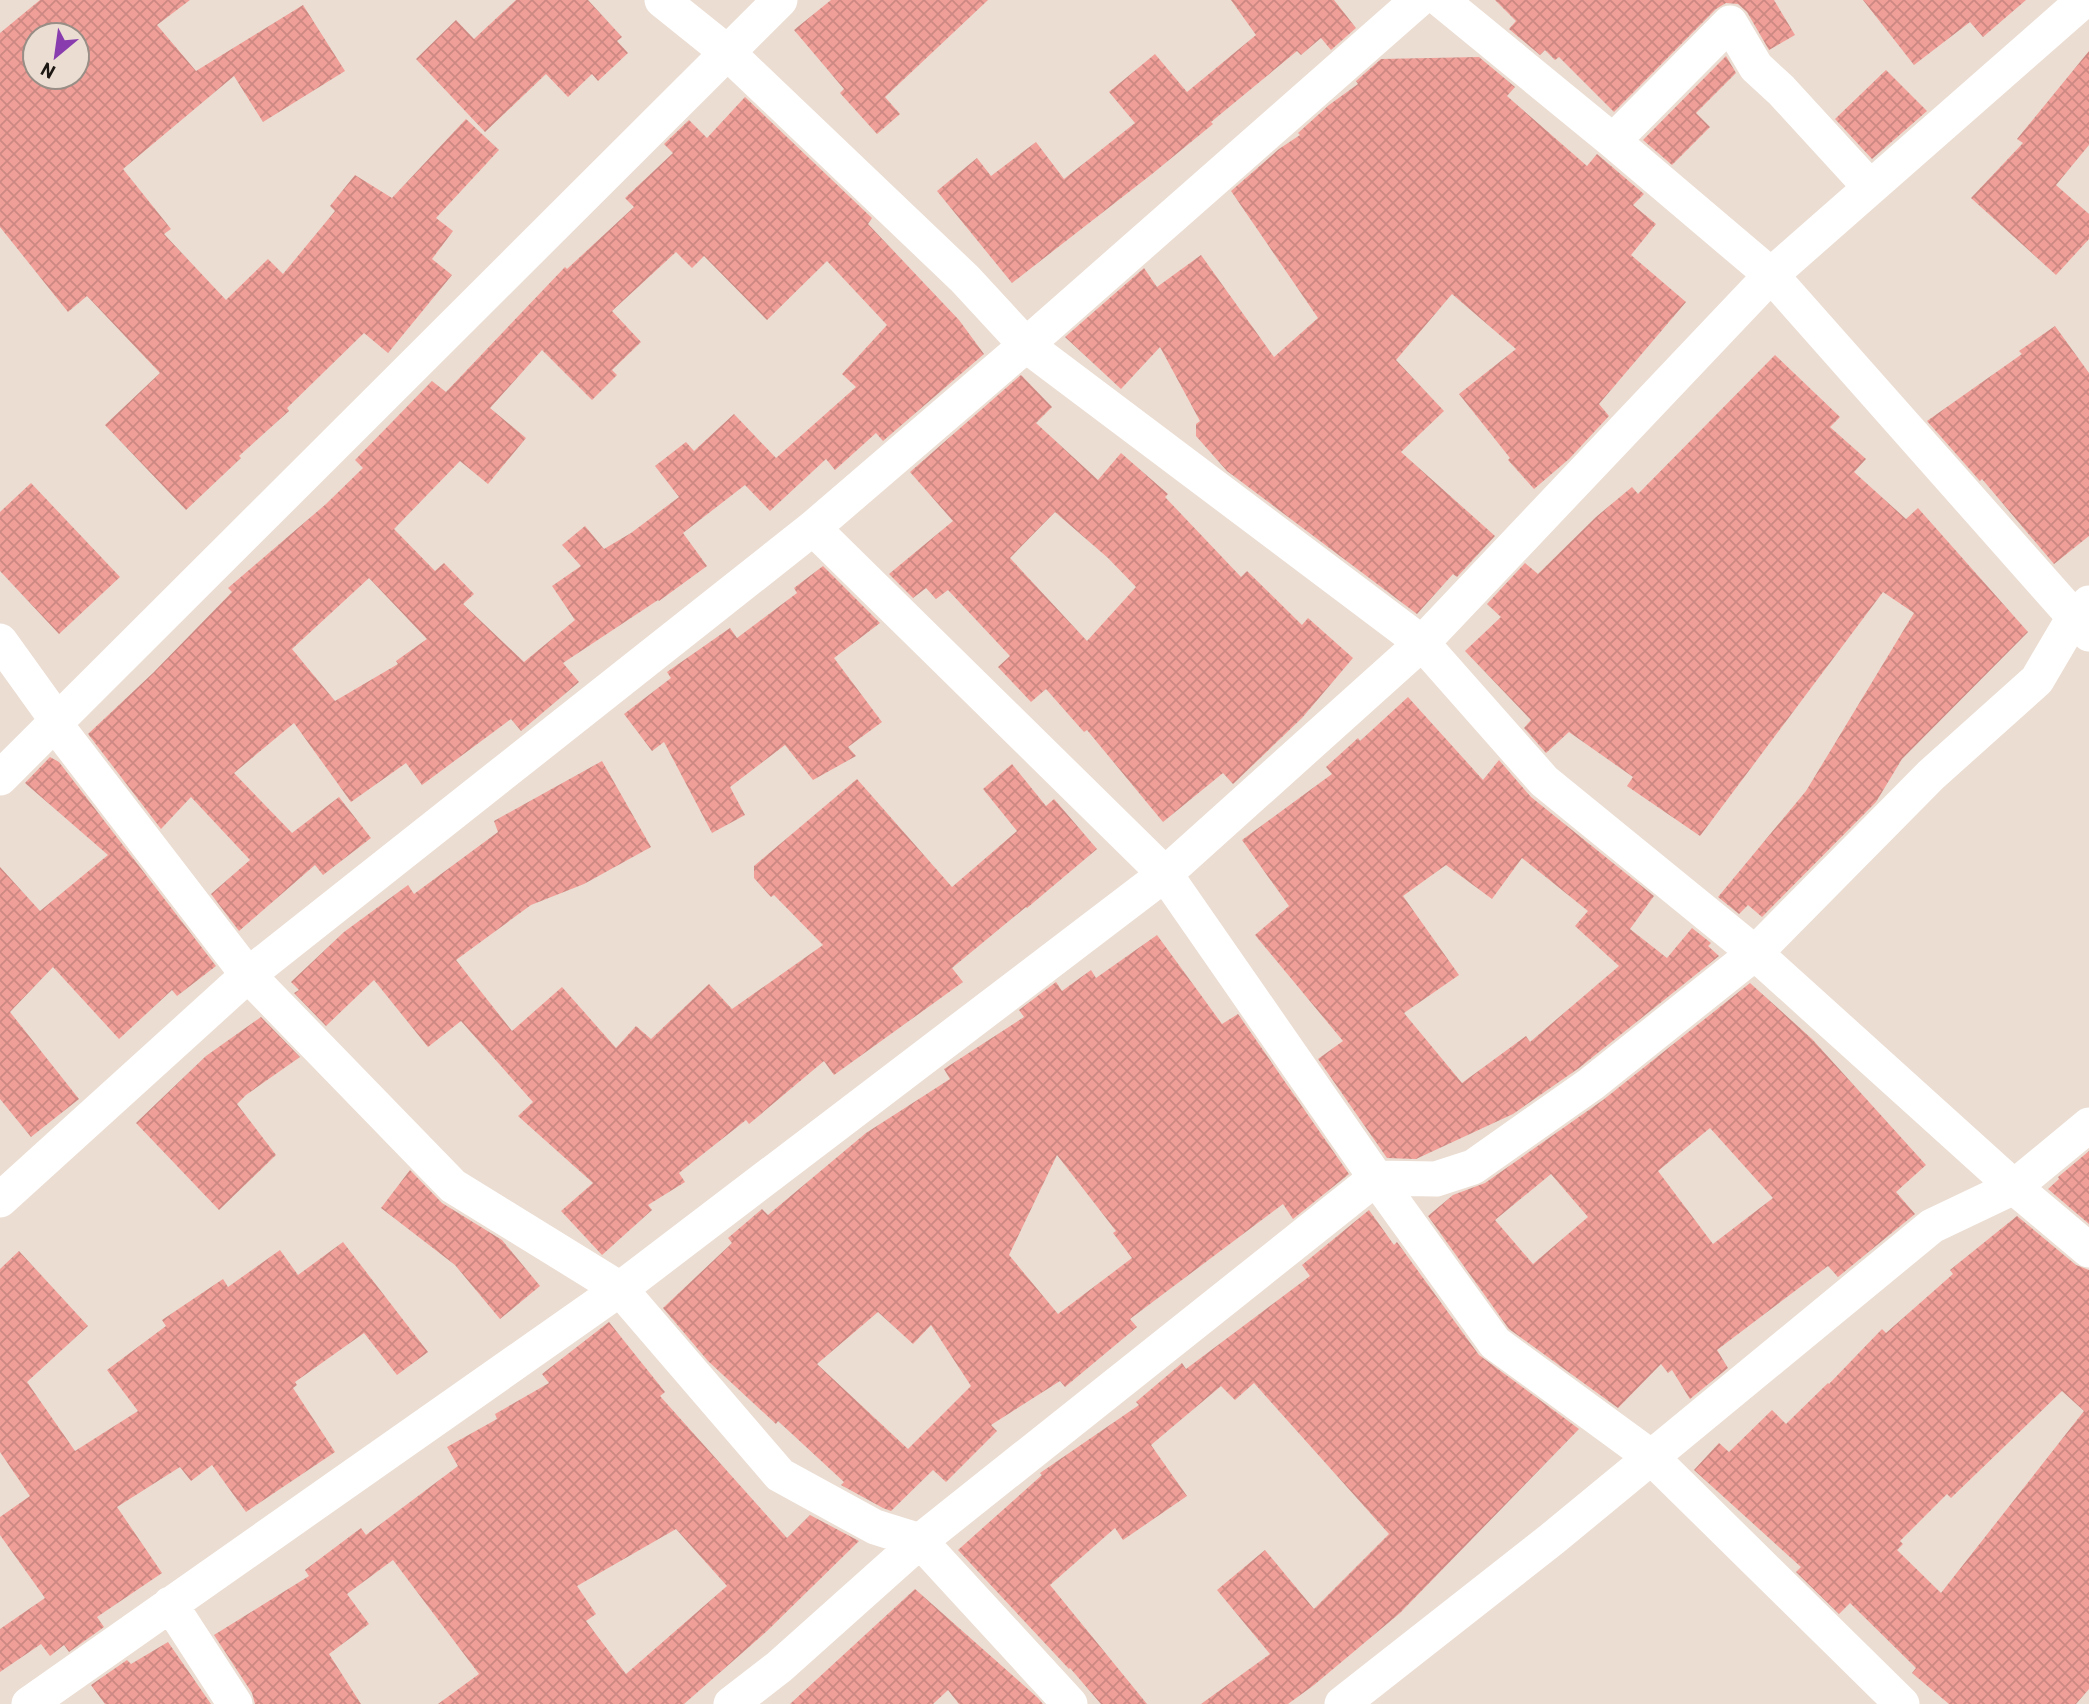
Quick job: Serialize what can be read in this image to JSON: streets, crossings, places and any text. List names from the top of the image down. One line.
{"north":"bottom left"}
